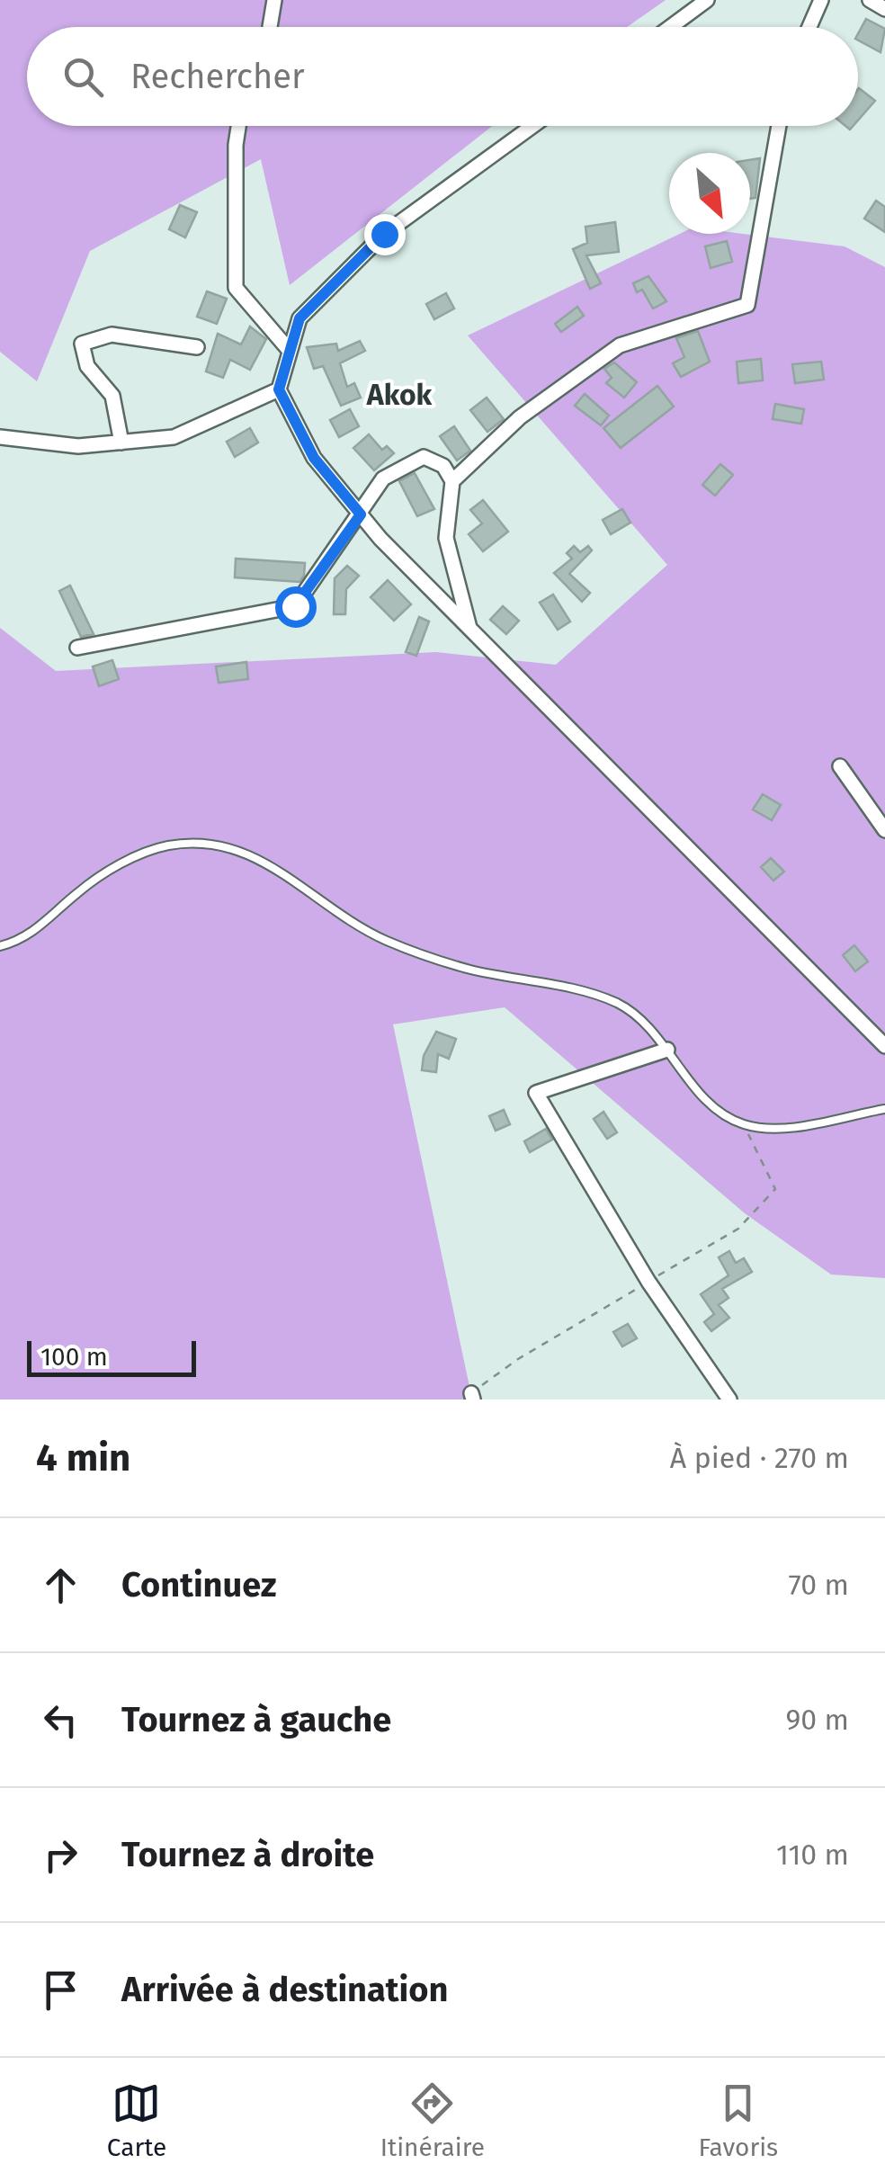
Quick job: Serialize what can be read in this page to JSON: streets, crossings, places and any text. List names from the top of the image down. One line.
{"districts":["Akok"],"scale_bar":"100 m","north":"bottom right","page":{"search":"Rechercher","scale":"100 m","heading":["4 min","À pied · 270 m"],"list":[["Continuez","70 m"],["Tournez à gauche","90 m"],["Tournez à droite","110 m"],"Arrivée à destination"],"nav":["Carte","Itinéraire","Favoris"]}}
